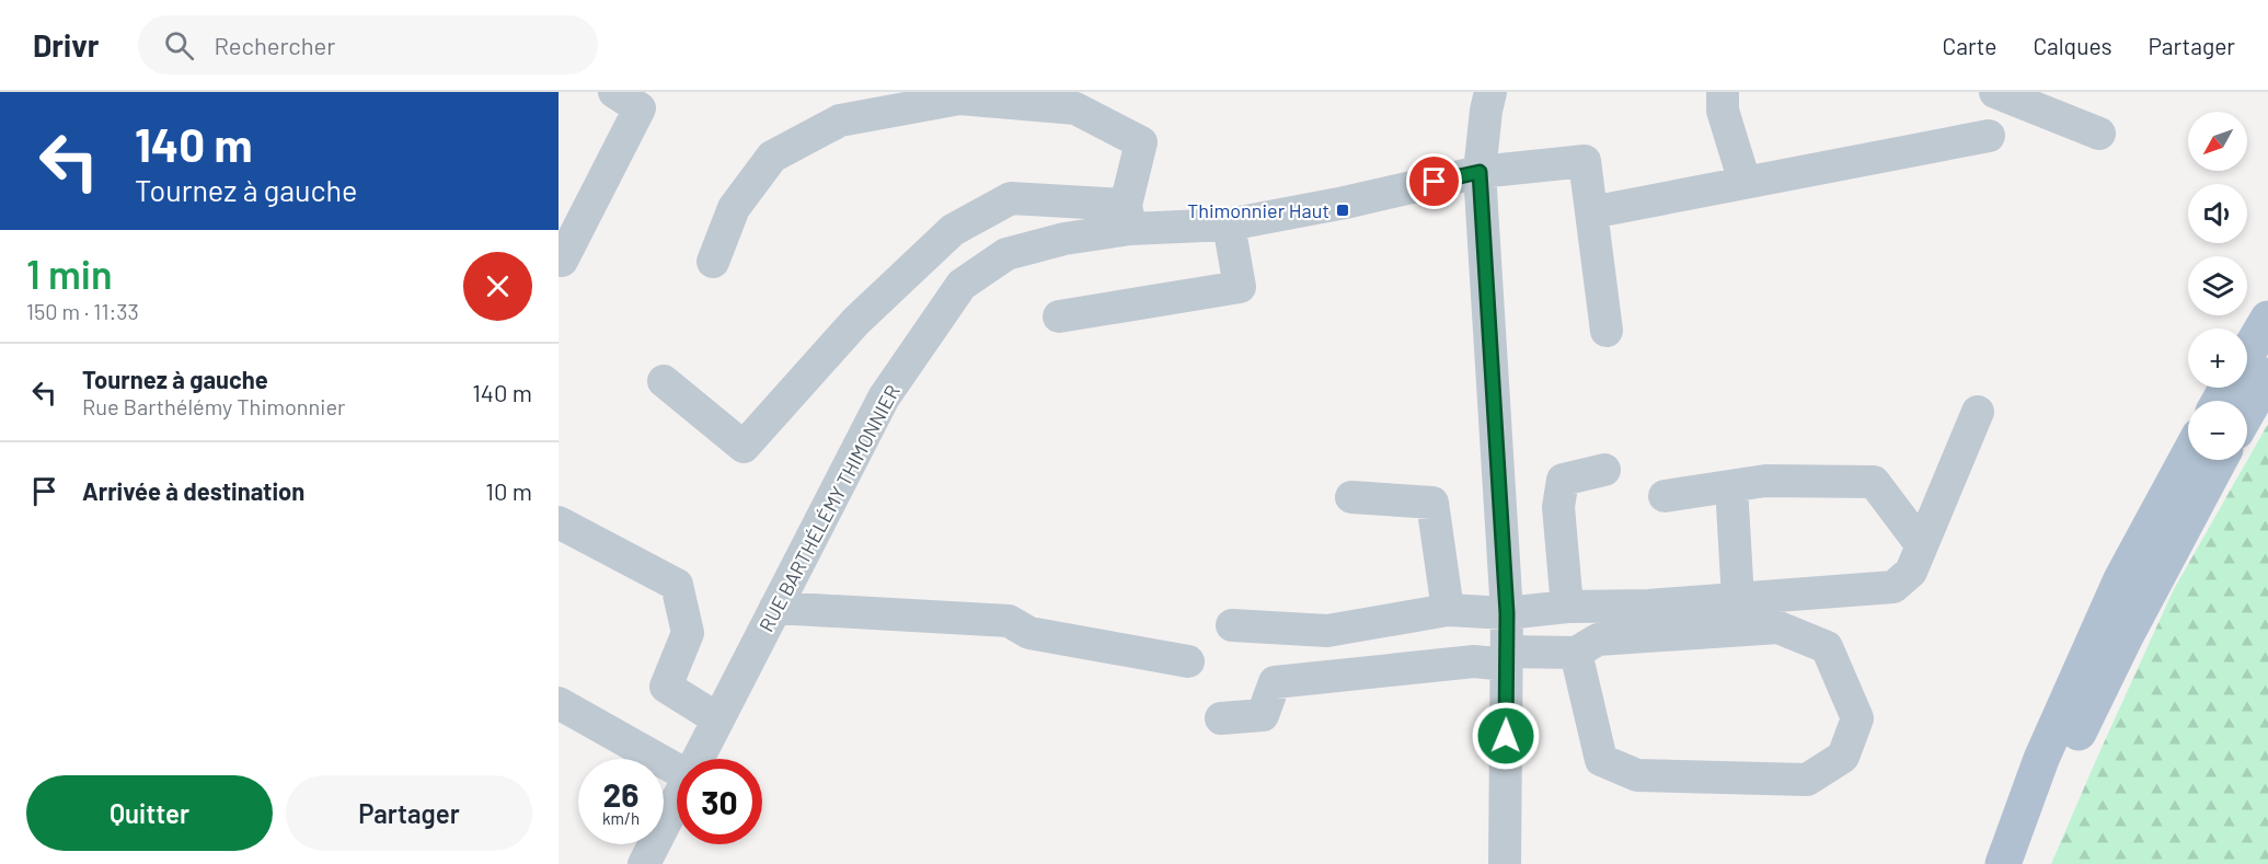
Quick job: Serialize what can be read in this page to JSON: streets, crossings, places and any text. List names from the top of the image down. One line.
{"streets":{"street":["RUE BARTHÉLÉMY THIMONNIER"]},"places":{"transit":["Thimonnier Haut"]},"north":"bottom left","page":{"header":"Drivr","search":"Rechercher","nav":["Carte","Calques","Partager"],"turn":["140 m","Tournez à gauche"],"map_buttons":["+","−"],"heading":["1 min","150 m · 11:33"],"list":[{"name":"Tournez à gauche","note":"Rue Barthélémy Thimonnier","value":"140 m"},{"name":"Arrivée à destination","value":"10 m"}],"speed":"26 km/h","limit":"30","buttons":["Quitter","Partager"]}}
